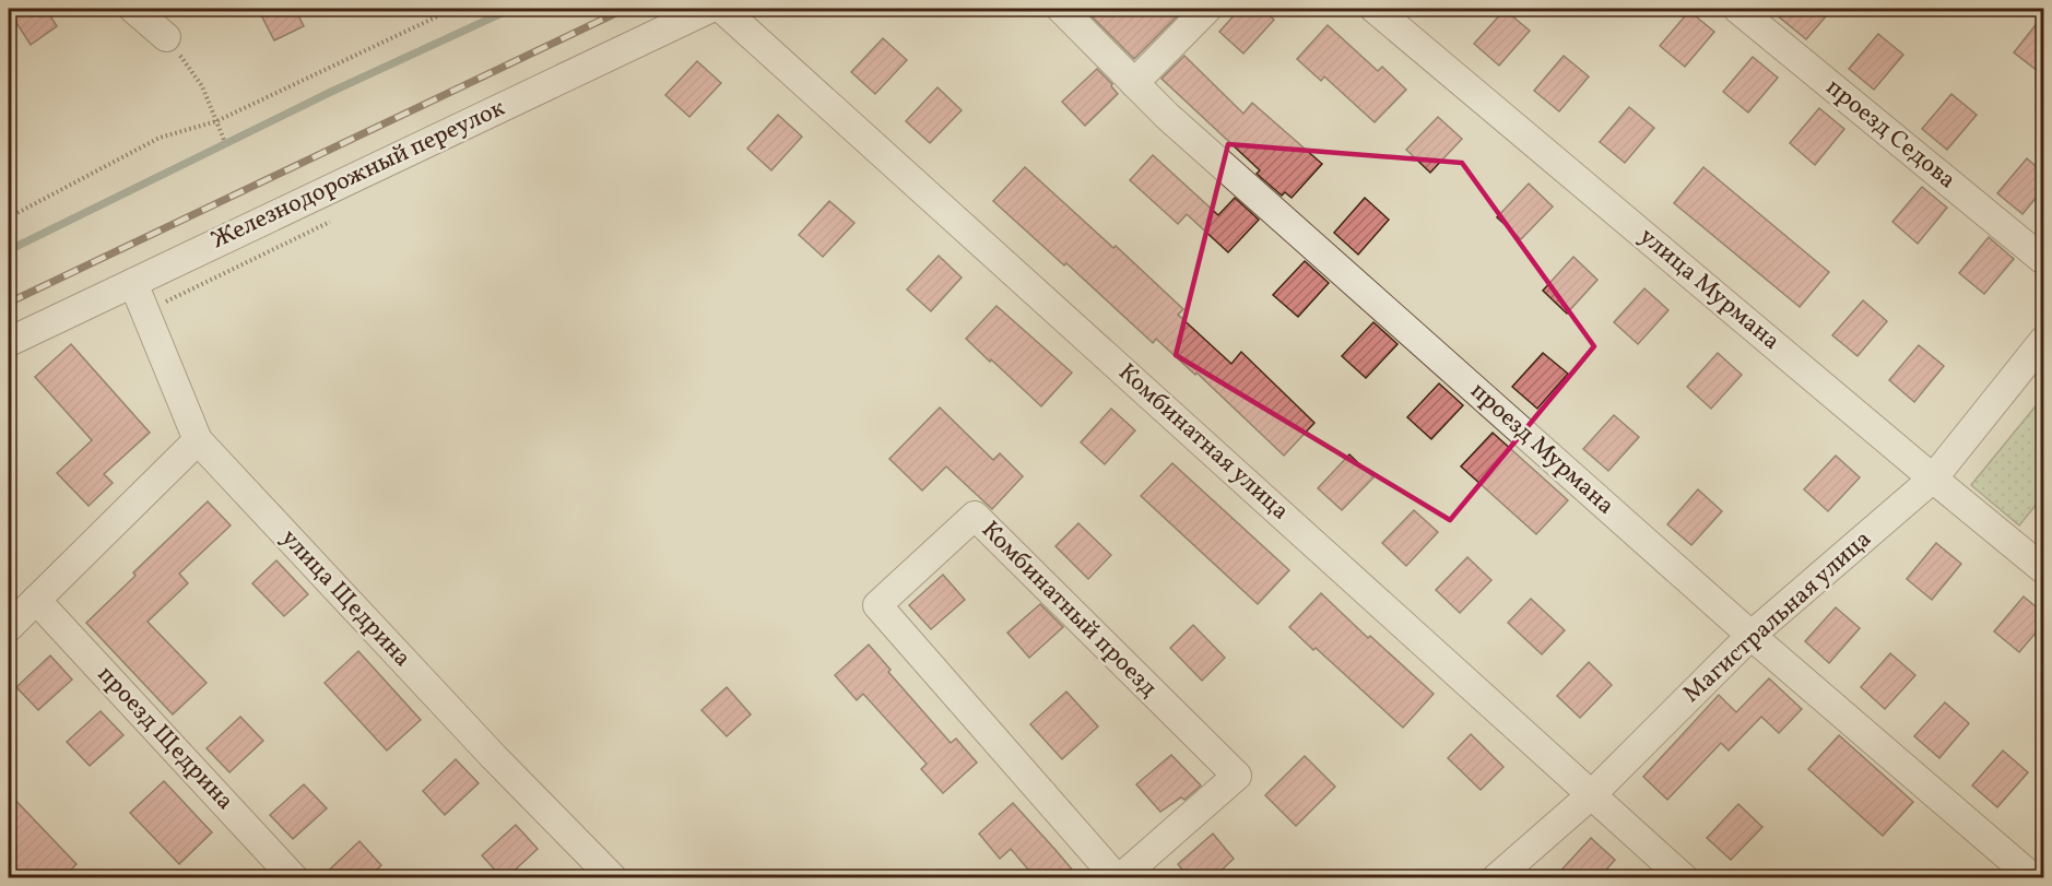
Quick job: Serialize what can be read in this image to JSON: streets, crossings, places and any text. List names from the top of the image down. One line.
{"streets":{"street":["проезд Седова","Железнодорожный переулок","улица Мурмана","Комбинатная улица","проезд Мурмана","улица Щедрина","Комбинатный проезд","Магистральная улица","проезд Щедрина"]},"crossings":[["Железнодорожный переулок","улица Щедрина"],["улица Мурмана","Магистральная улица"],["Комбинатная улица","Магистральная улица"],["проезд Мурмана","Магистральная улица"]]}
